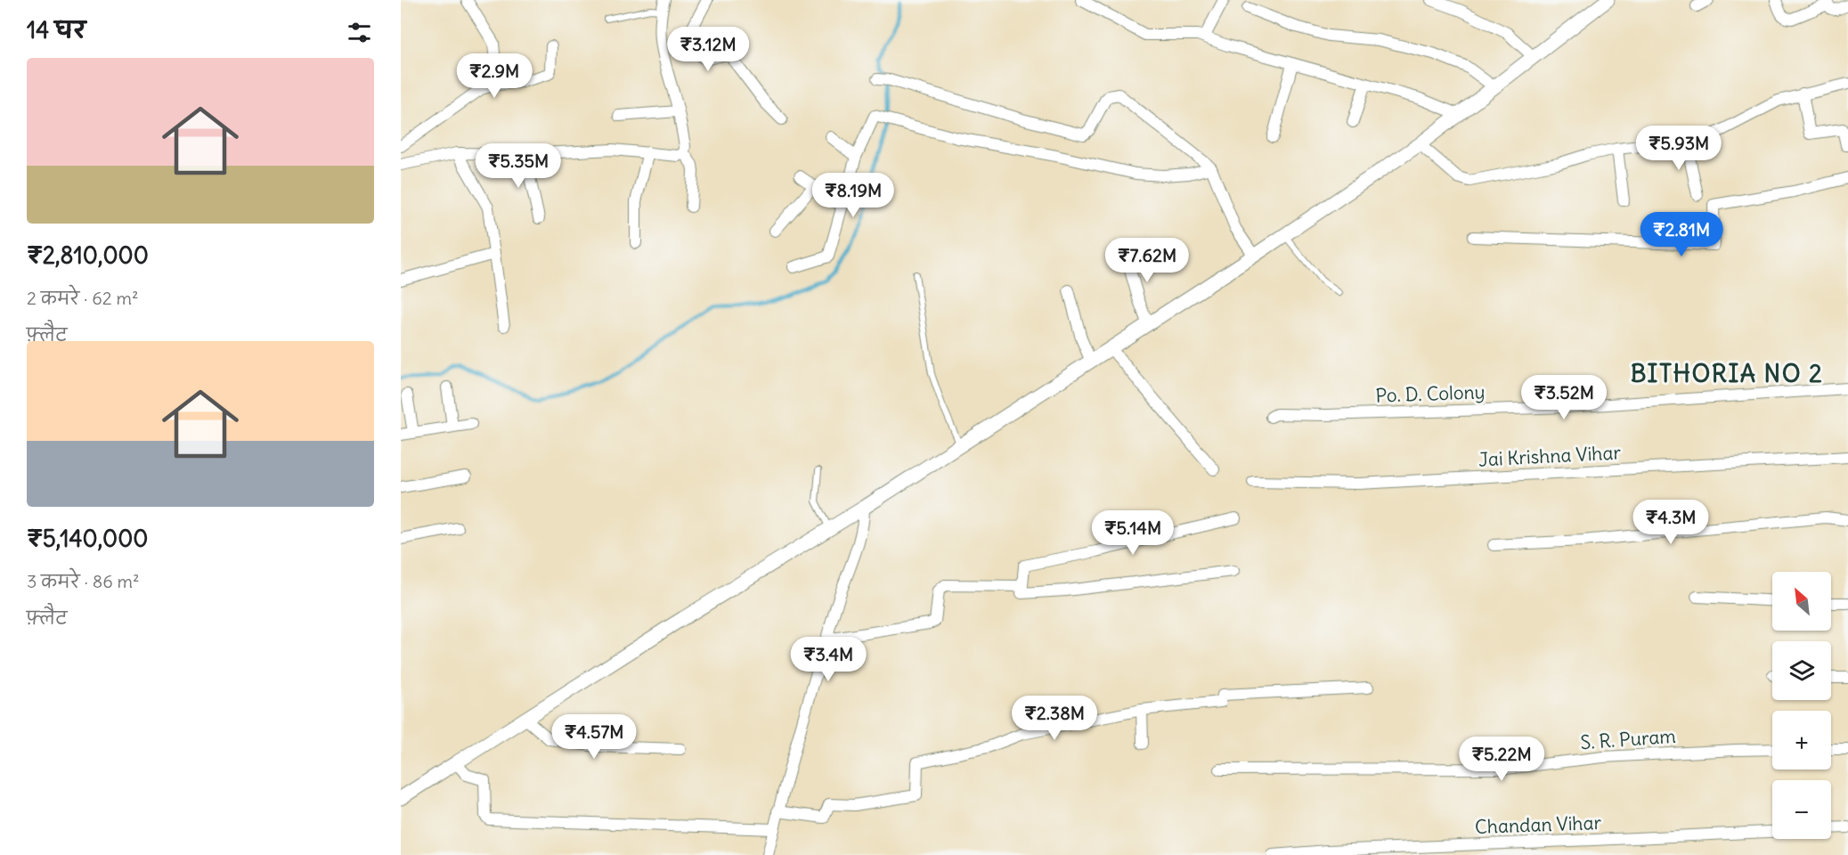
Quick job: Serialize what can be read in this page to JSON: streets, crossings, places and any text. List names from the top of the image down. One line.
{"streets":{"street":["Po. D. Colony","Jai Krishna Vihar","S. R. Puram","Chandan Vihar"]},"districts":["BITHORIA NO 2"],"north":"top left","page":{"heading":"14 घर","price":["₹3.12M","₹2.9M","₹5.93M","₹5.35M","₹8.19M","₹2.81M","₹7.62M","₹3.52M","₹4.3M","₹5.14M","₹3.4M","₹2.38M","₹4.57M","₹5.22M"],"list":[{"name":"₹2,810,000","note":"2 कमरे · 62 m² · फ़्लैट"},{"name":"₹5,140,000","note":"3 कमरे · 86 m² · फ़्लैट"}],"map_buttons":["+","−"]}}
